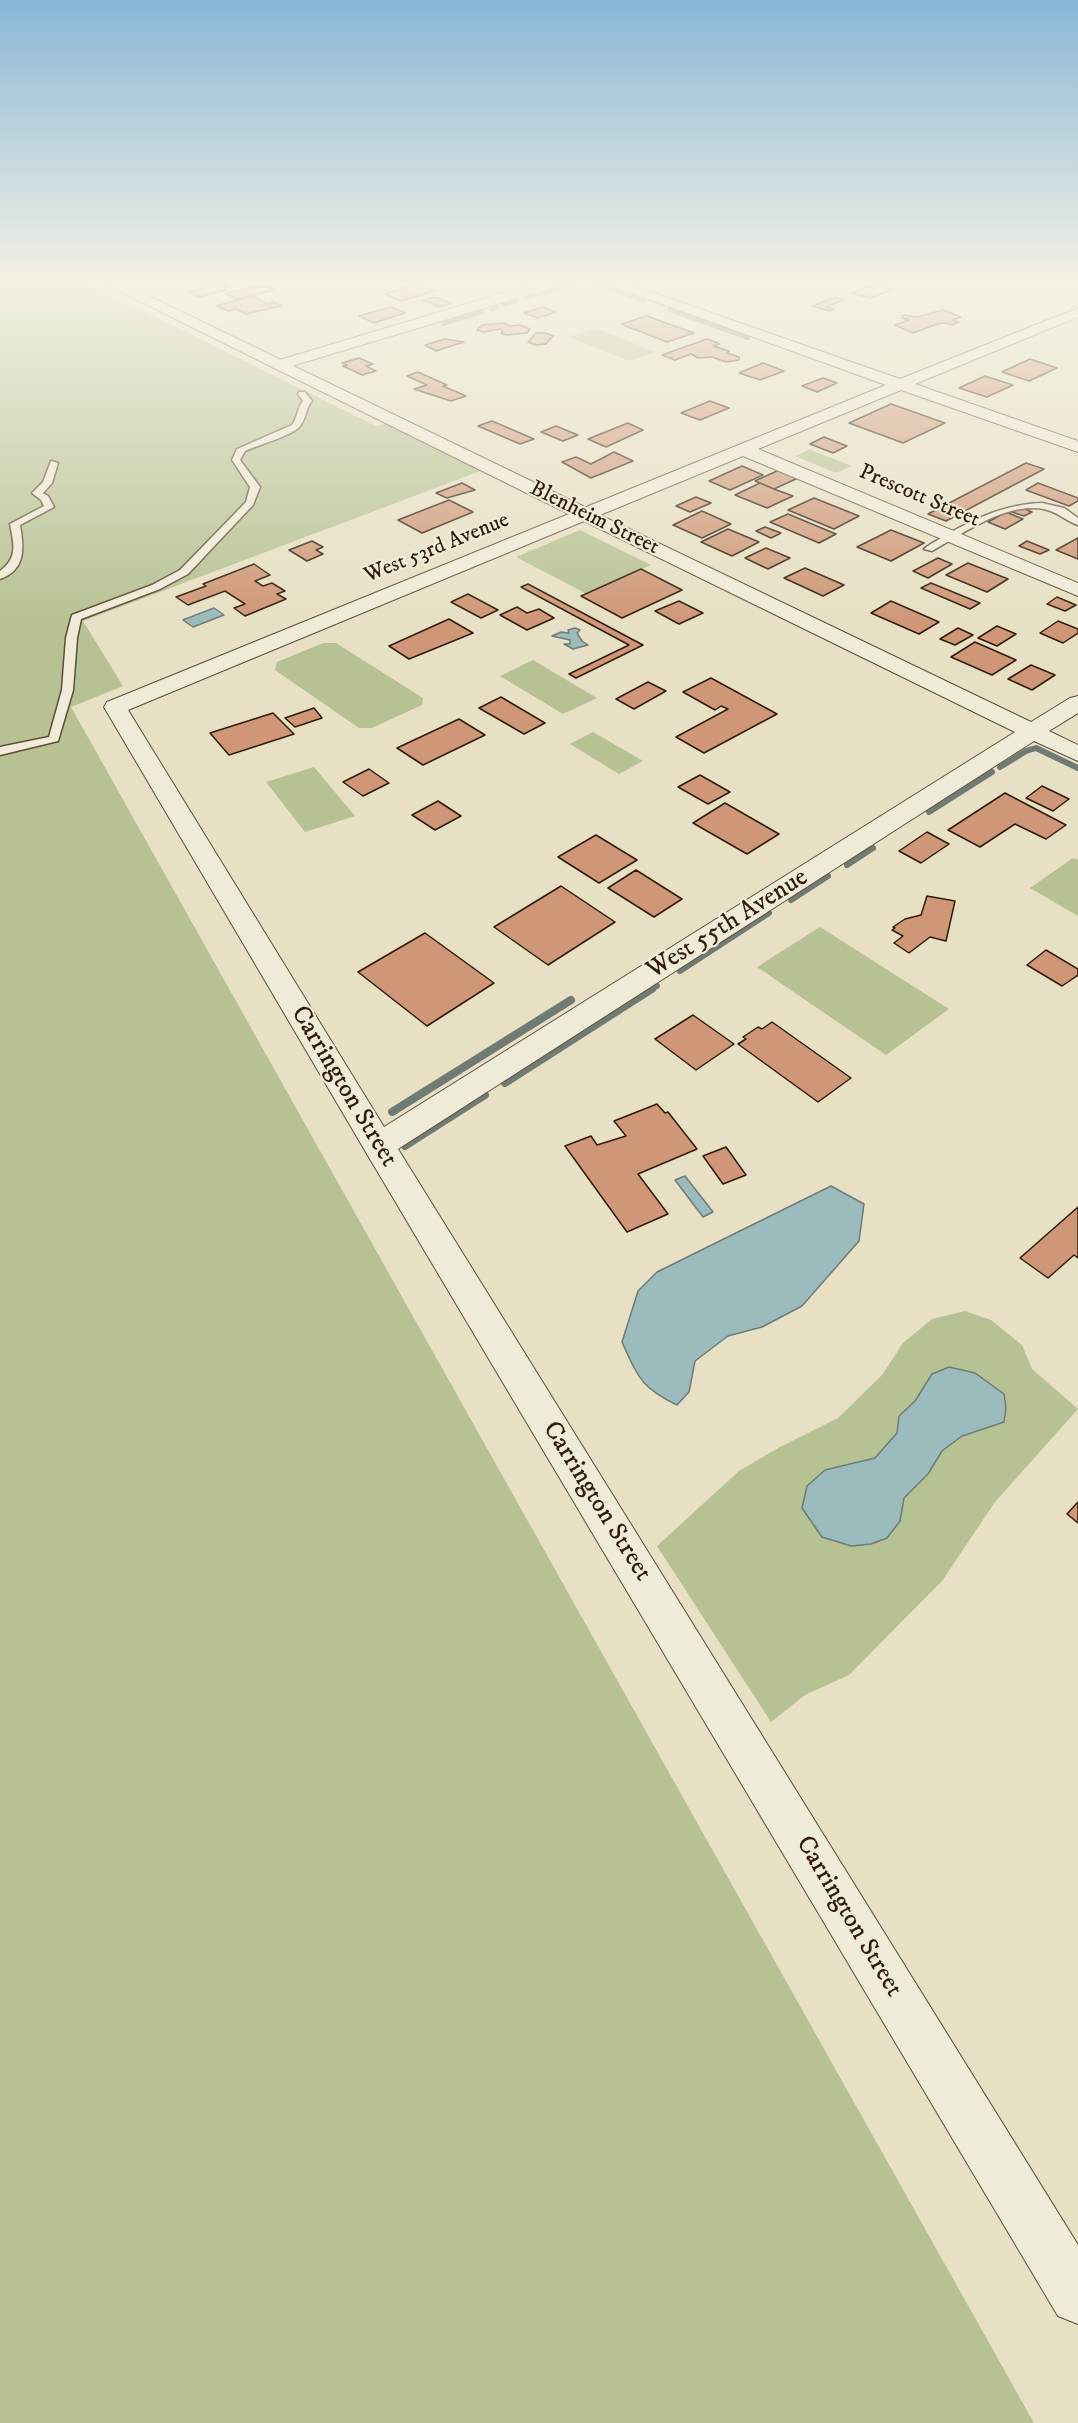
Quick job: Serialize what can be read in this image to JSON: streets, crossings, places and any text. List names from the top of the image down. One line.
{"streets":{"street":["Prescott Street","Blenheim Street","West 53rd Avenue","West 55th Avenue","Carrington Street"]},"crossings":[["Prescott Street","West 53rd Avenue"],["Blenheim Street","West 53rd Avenue"],["Blenheim Street","West 55th Avenue"],["West 53rd Avenue","Carrington Street"],["West 55th Avenue","Carrington Street"]]}
